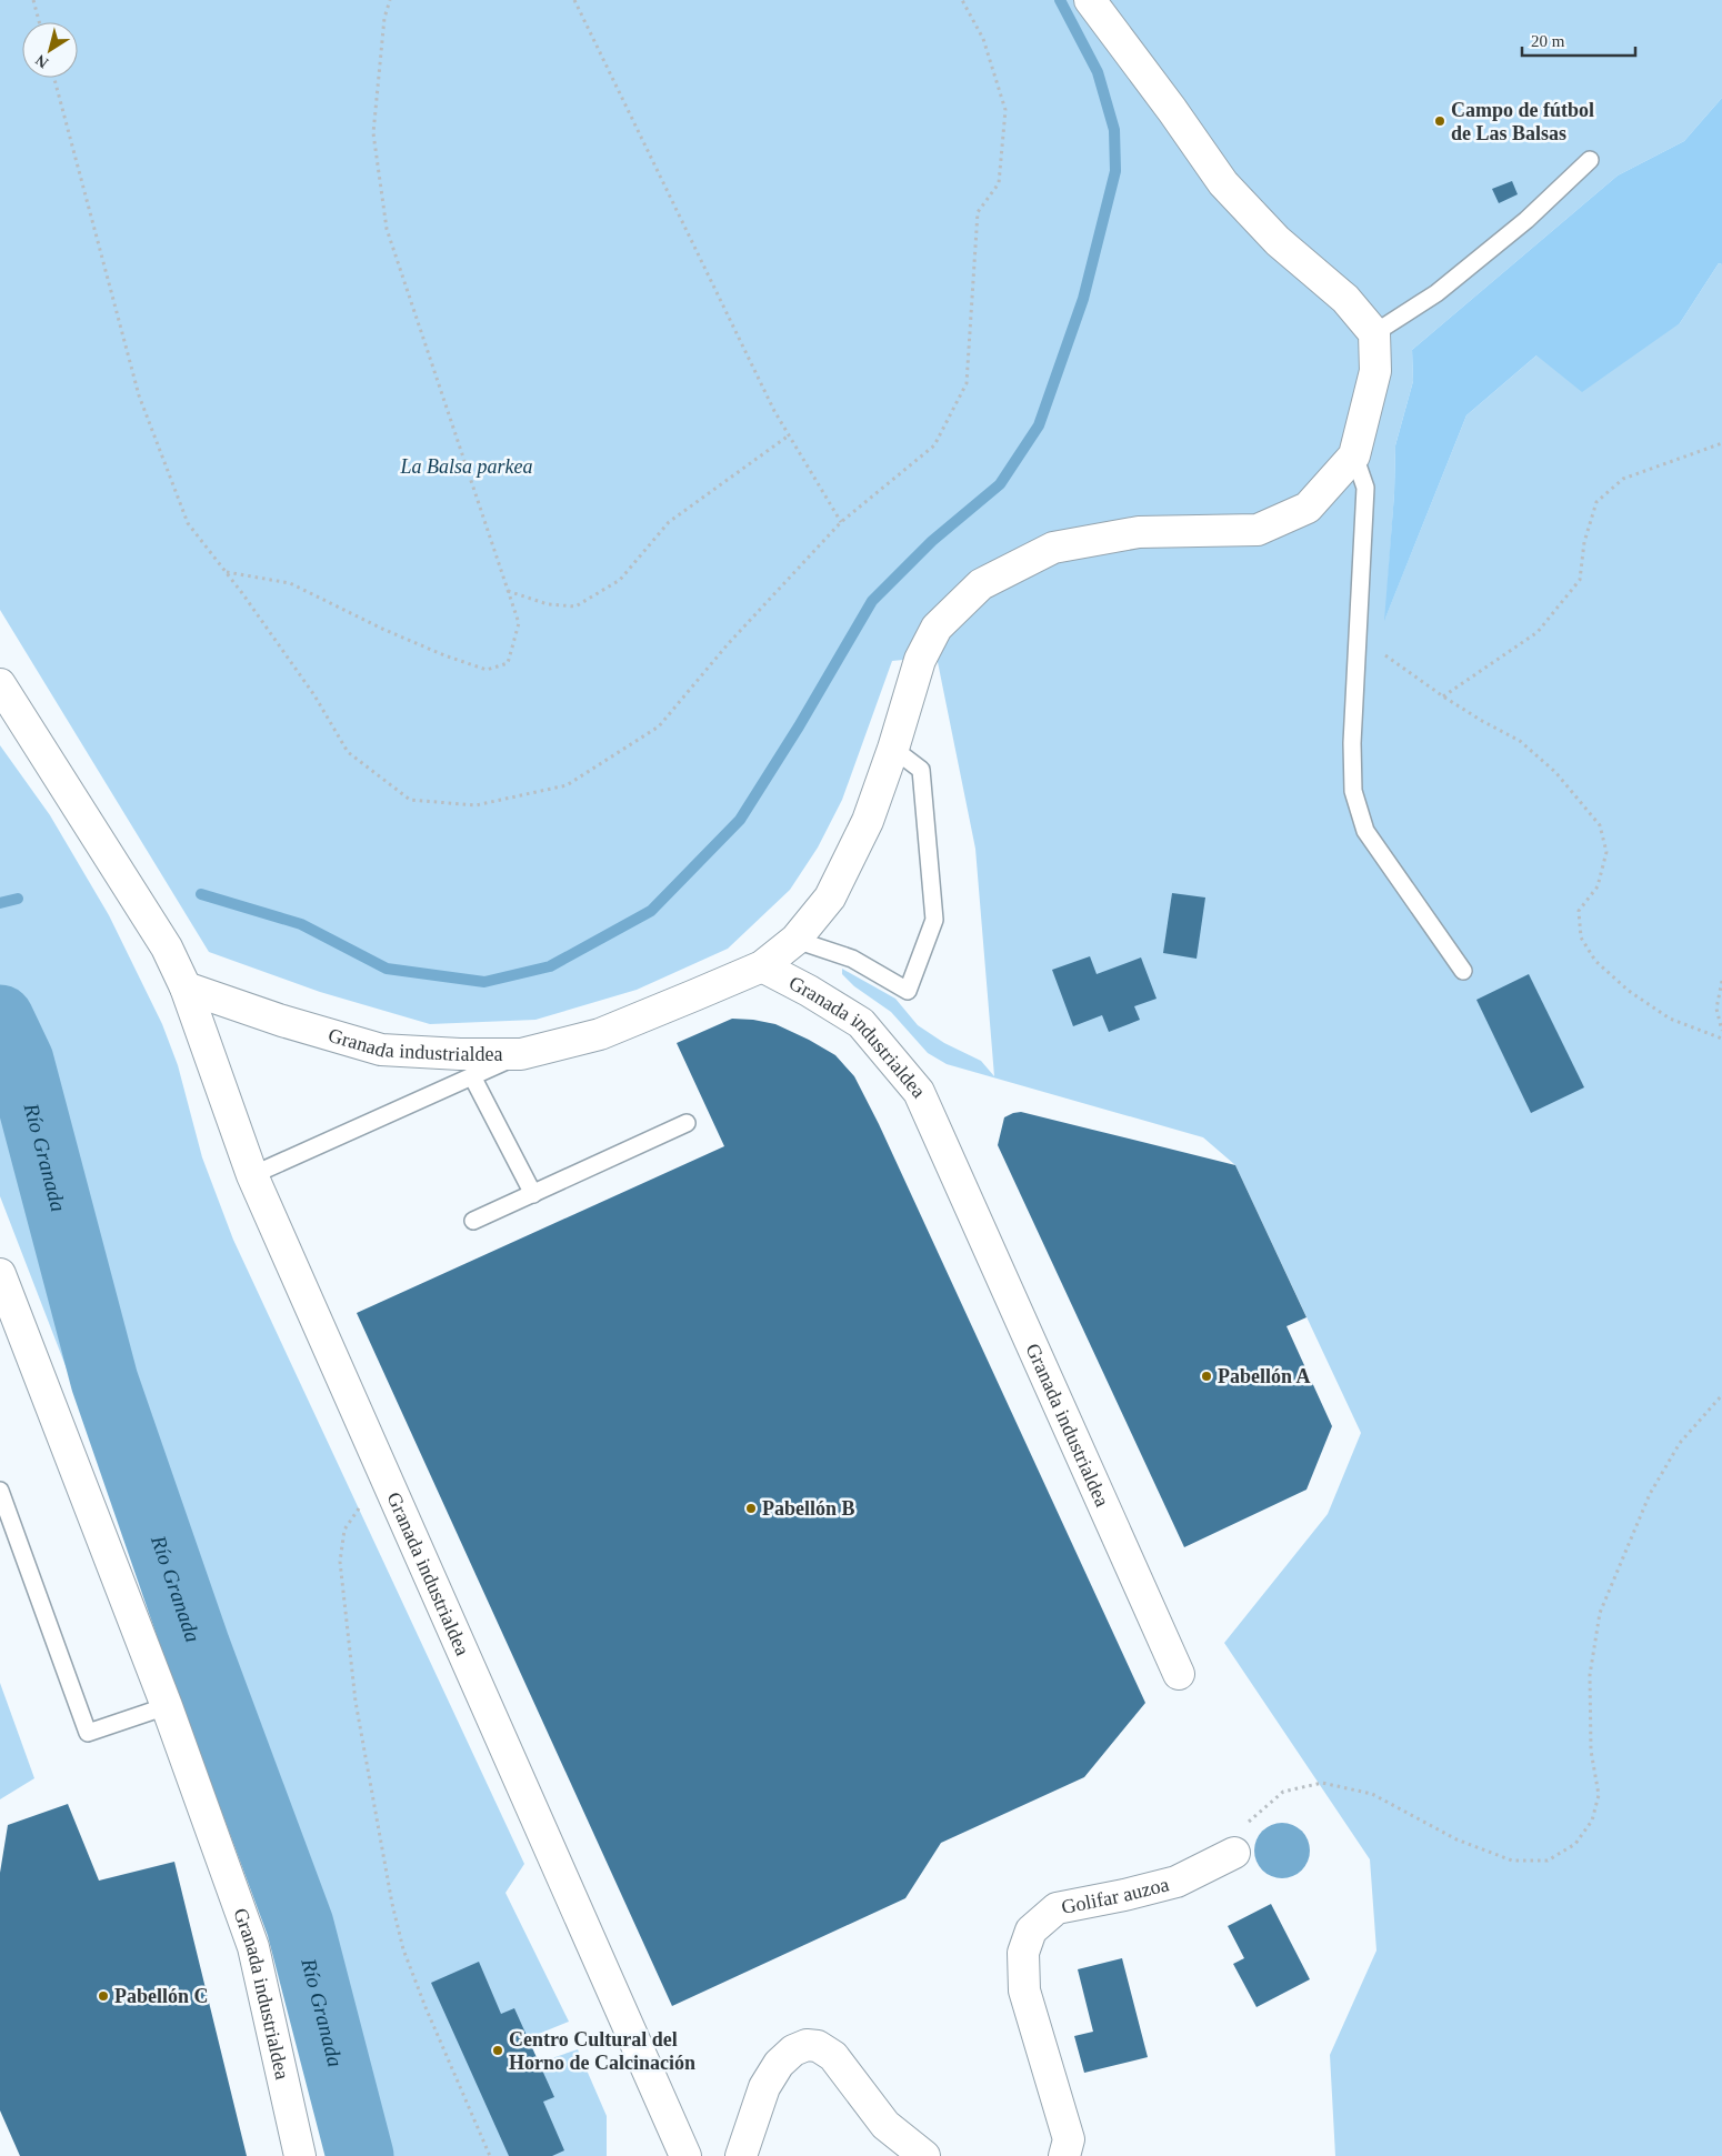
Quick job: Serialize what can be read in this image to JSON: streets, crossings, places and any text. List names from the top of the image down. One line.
{"streets":{"street":["Granada industrialdea","Golifar auzoa"]},"water":["Río Granada"],"parks":["La Balsa parkea"],"places":["Campo de fútbol de Las Balsas","Pabellón A","Pabellón B","Pabellón C","Centro Cultural del Horno de Calcinación"],"scale_bar":"20 m","north":"bottom left"}
